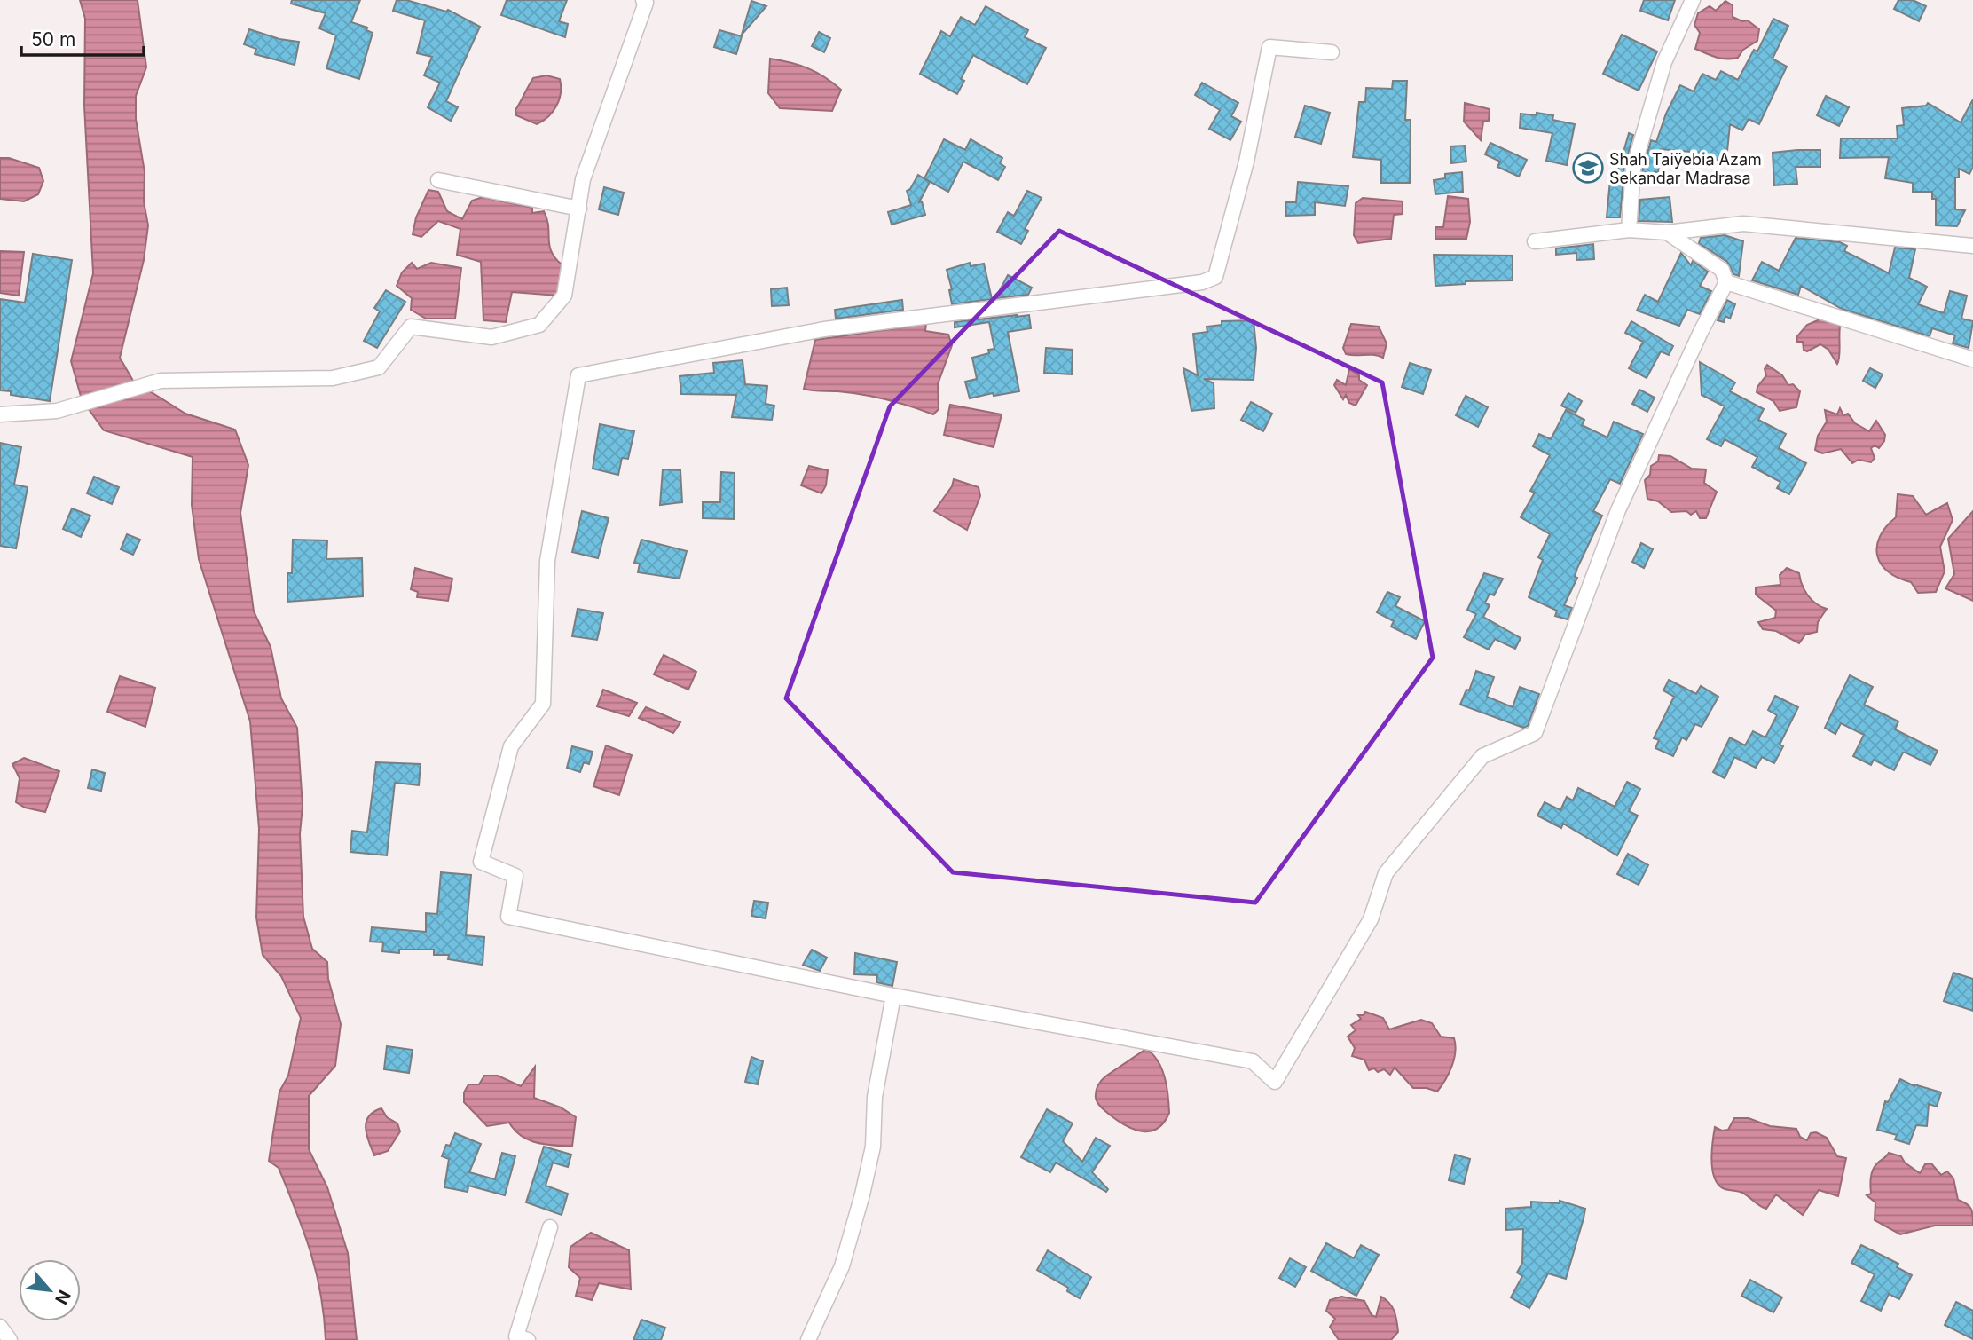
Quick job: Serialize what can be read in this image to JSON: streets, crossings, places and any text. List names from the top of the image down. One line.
{"places":{"school or university":["Shah Taiÿebia Azam Sekandar Madrasa"]},"scale_bar":"50 m","north":"bottom right"}
